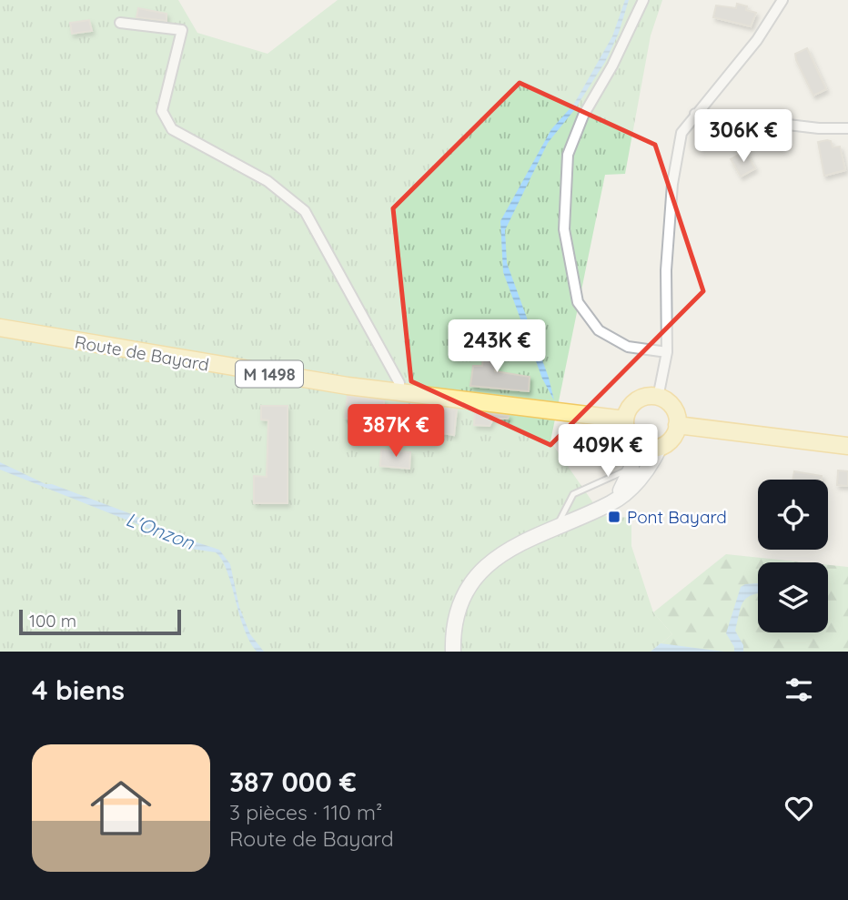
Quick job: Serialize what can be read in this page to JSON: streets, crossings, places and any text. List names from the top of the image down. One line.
{"streets":{"main road":["Route de Bayard","M 1498"]},"water":["L'Onzon"],"places":{"transit":["Pont Bayard"]},"scale_bar":"100 m","page":{"price":["306K €","243K €","387K €","409K €"],"scale":"100 m","heading":"4 biens","list":[{"name":"387 000 €","note":"3 pièces · 110 m² · Route de Bayard"}]}}
